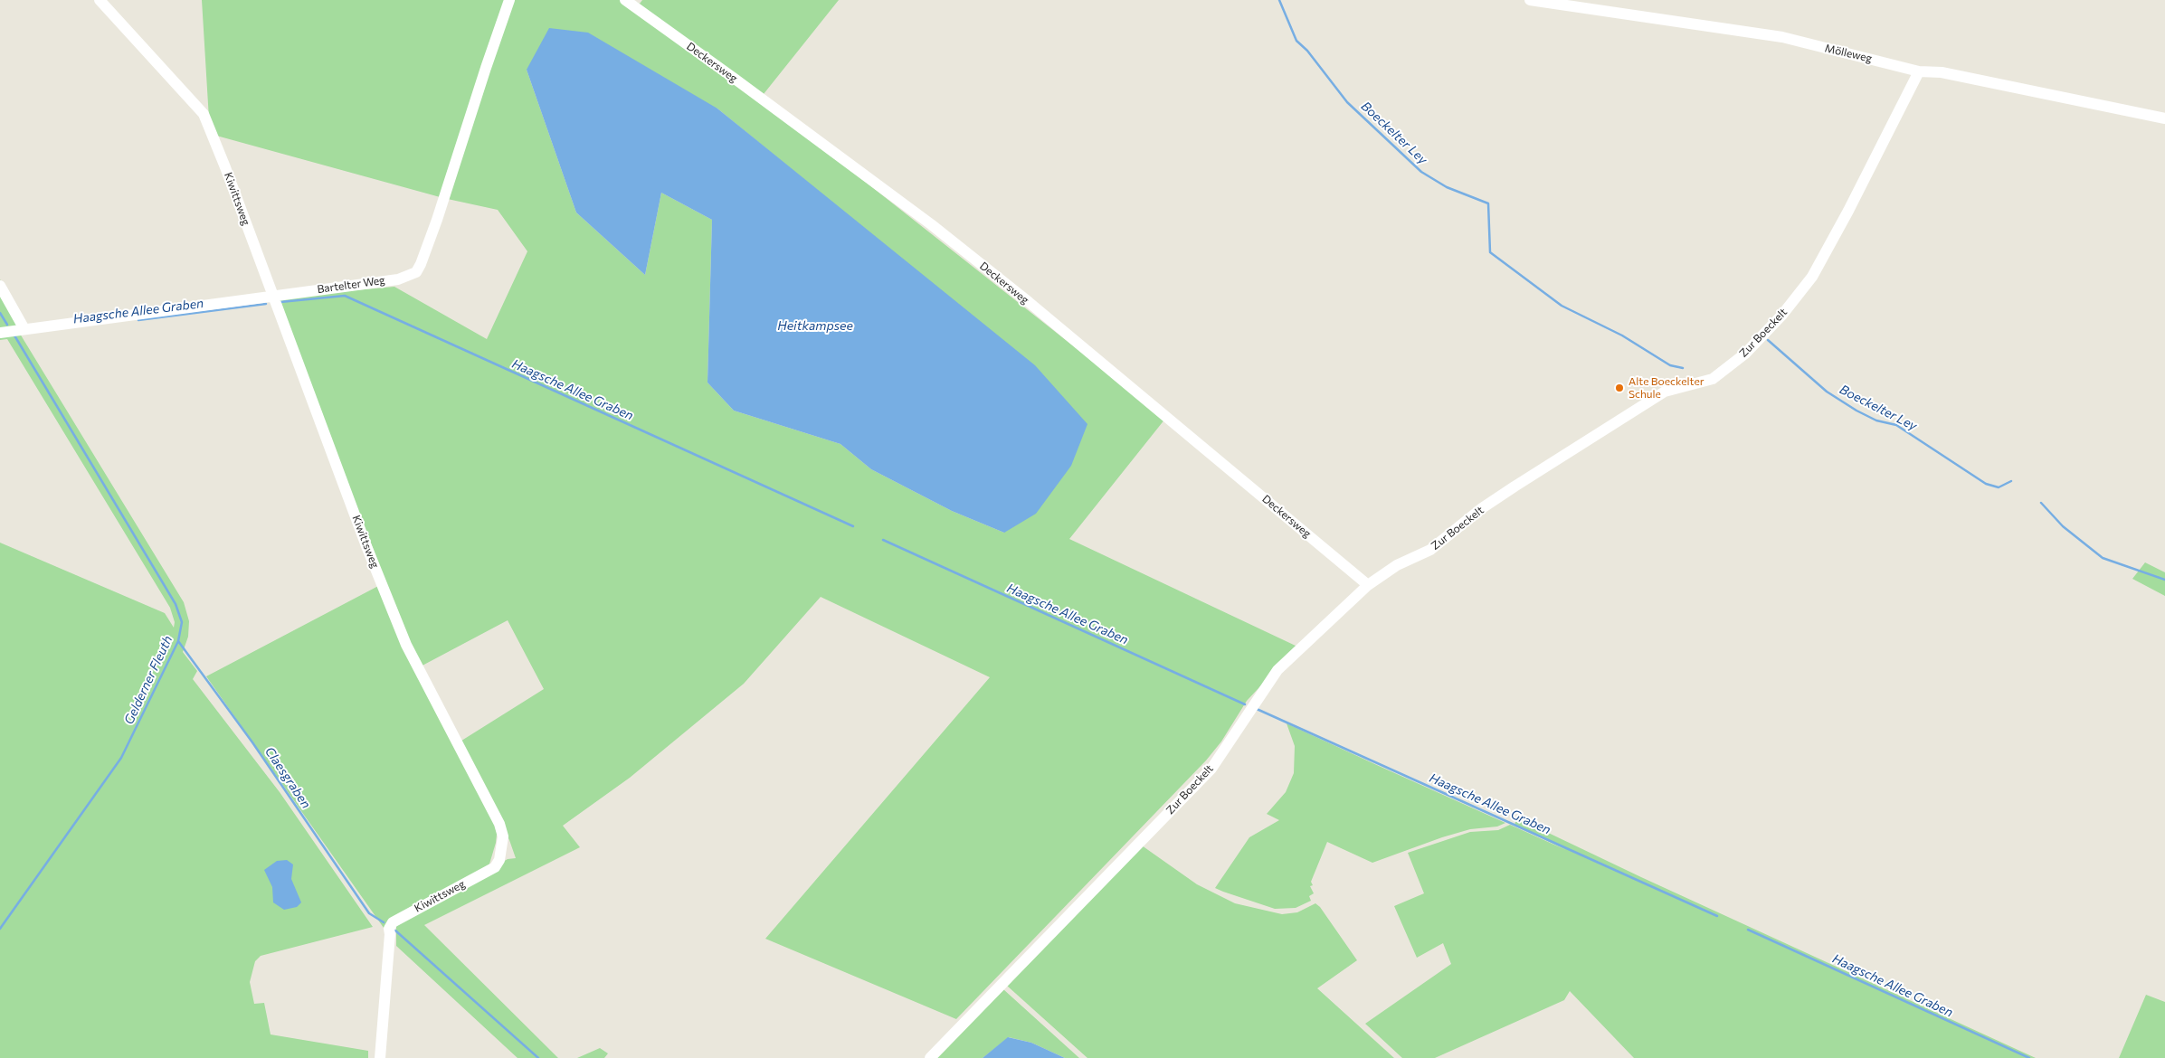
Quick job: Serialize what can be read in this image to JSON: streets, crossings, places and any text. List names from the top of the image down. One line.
{"streets":{"street":["Mölleweg","Deckersweg","Kiwittsweg","Bartelter Weg","Zur Boeckelt"]},"crossings":[["Mölleweg","Zur Boeckelt"],["Deckersweg","Zur Boeckelt"],["Kiwittsweg","Bartelter Weg"]],"water":["Boeckelter Ley","Haagsche Allee Graben","Heitkampsee","Gelderner Fleuth","Claesgraben"],"places":["Alte Boeckelter Schule"]}
